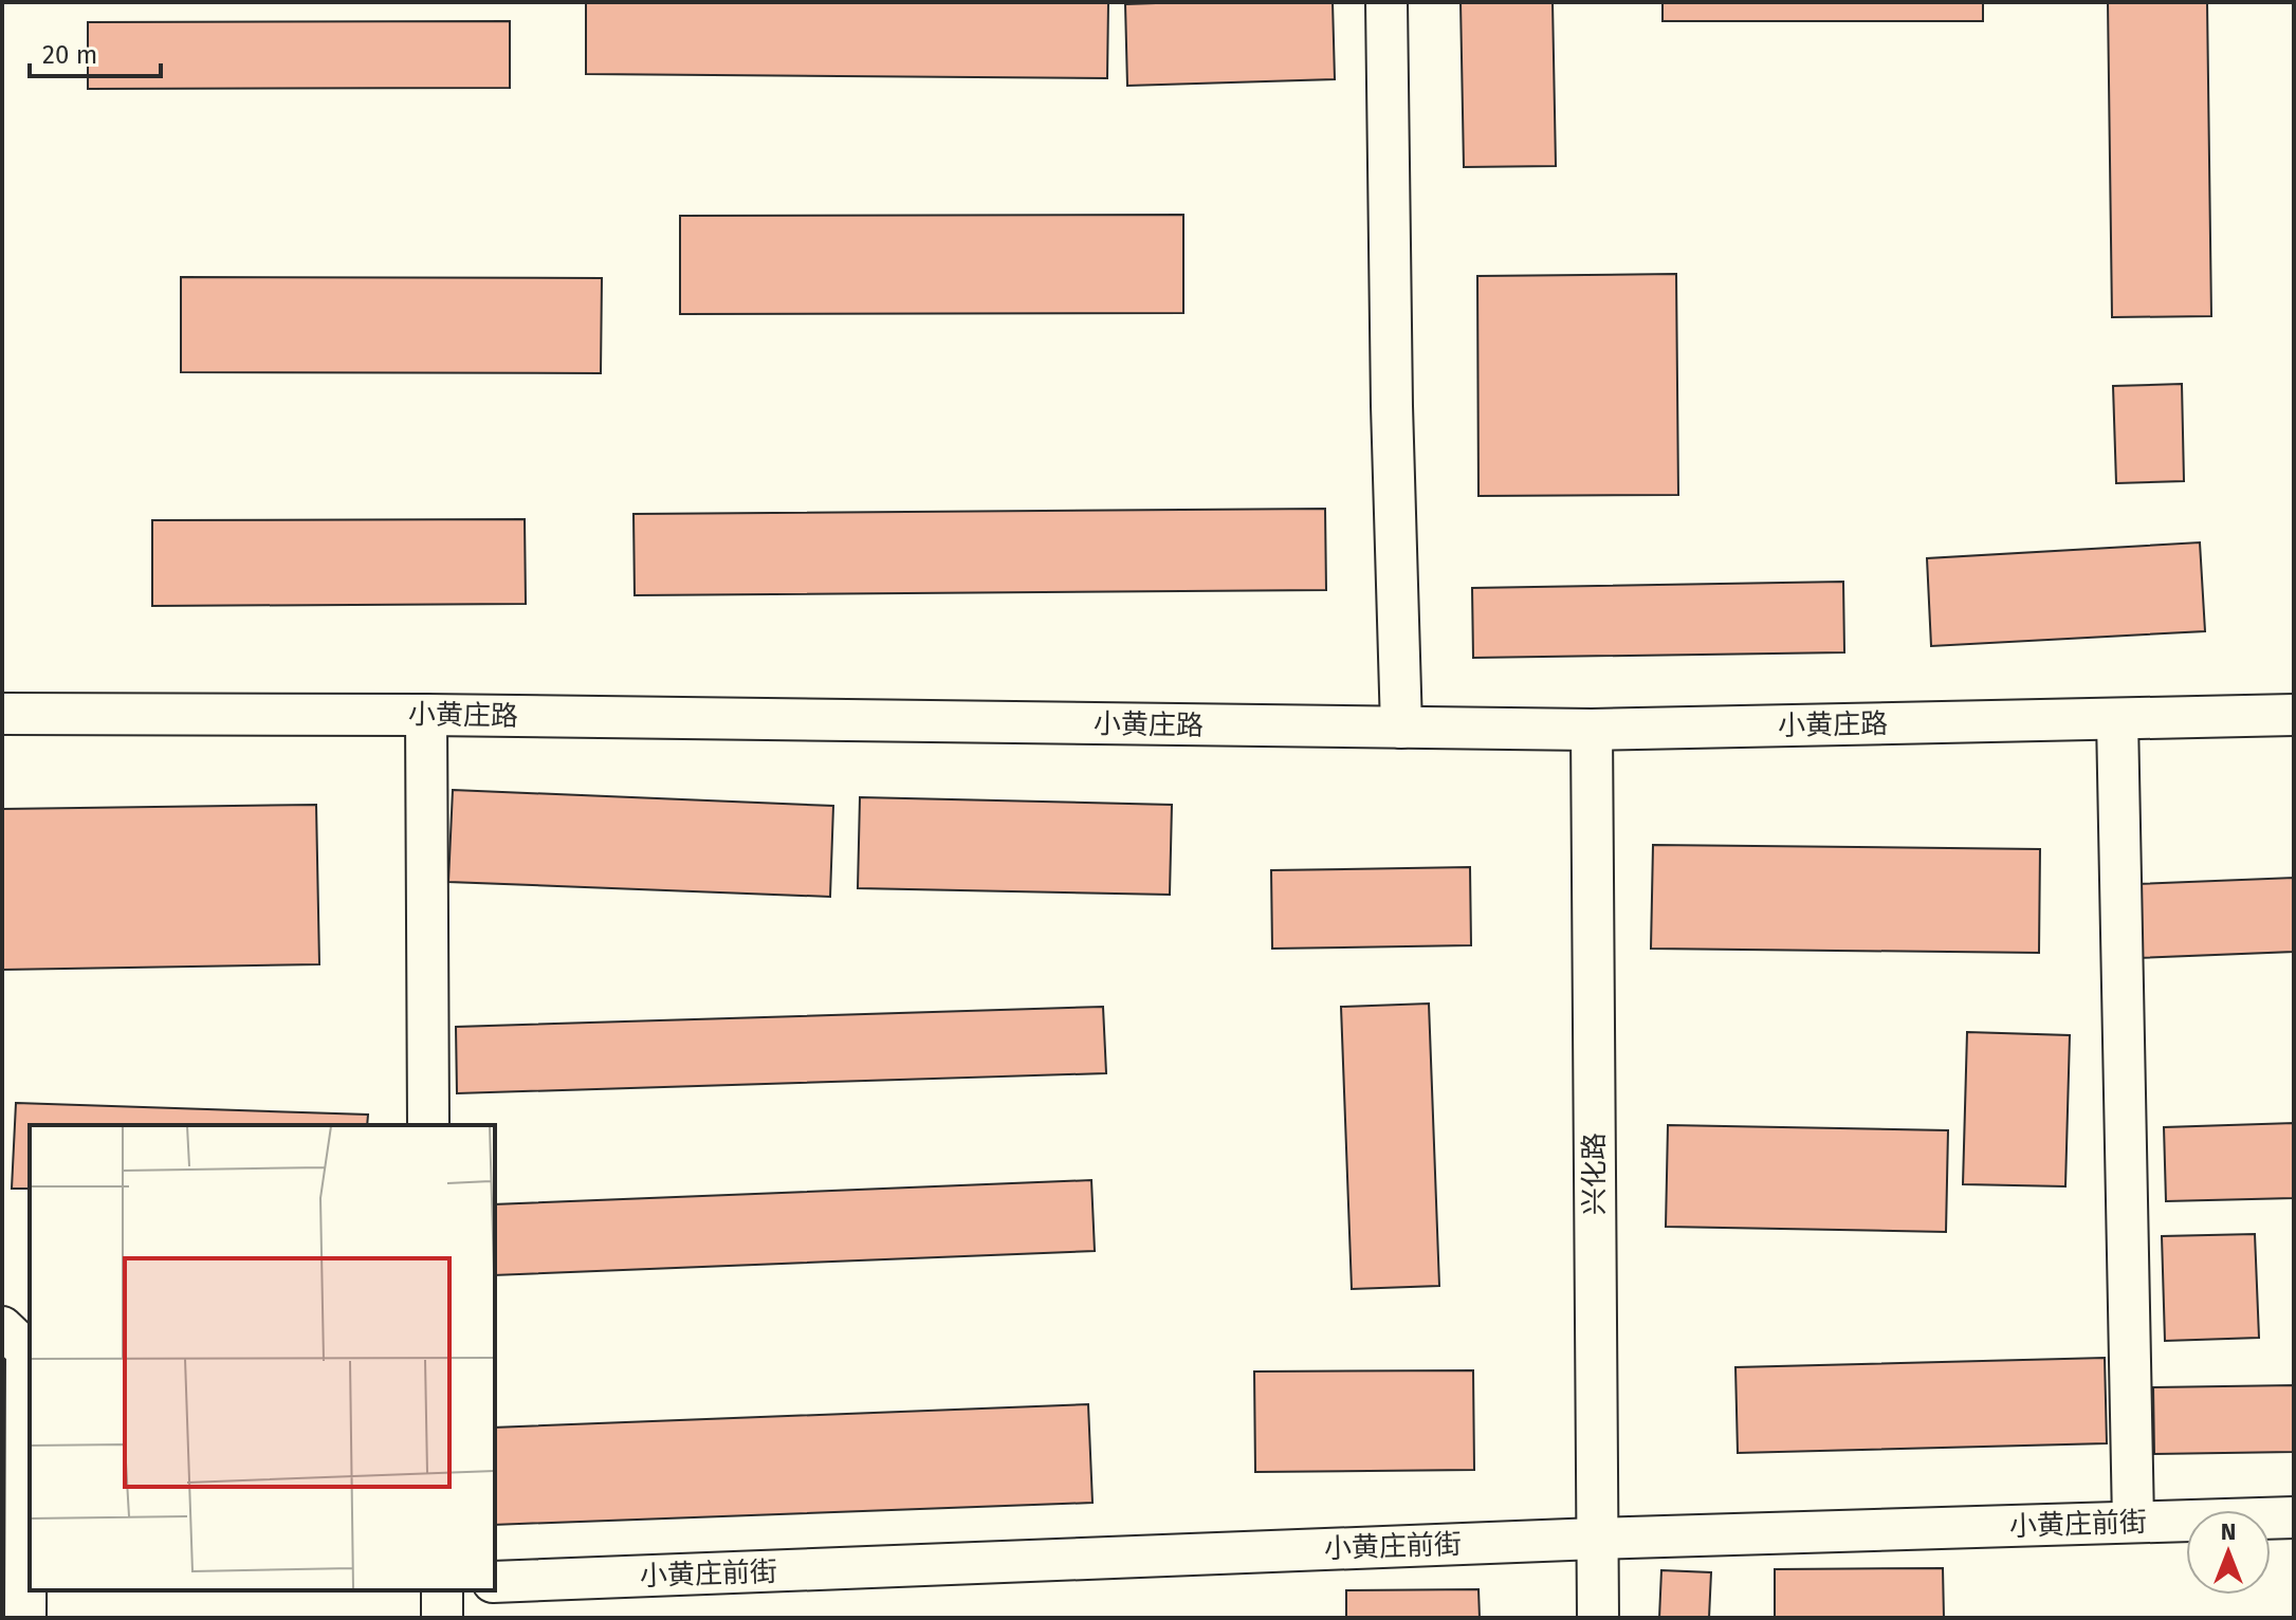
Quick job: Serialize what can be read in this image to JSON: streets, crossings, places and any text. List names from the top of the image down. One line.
{"streets":{"street":["小黄庄路","兴化路","小黄庄前街"]},"crossings":[["小黄庄路","兴化路"],["兴化路","小黄庄前街"]],"scale_bar":"20 m","north":"top"}
